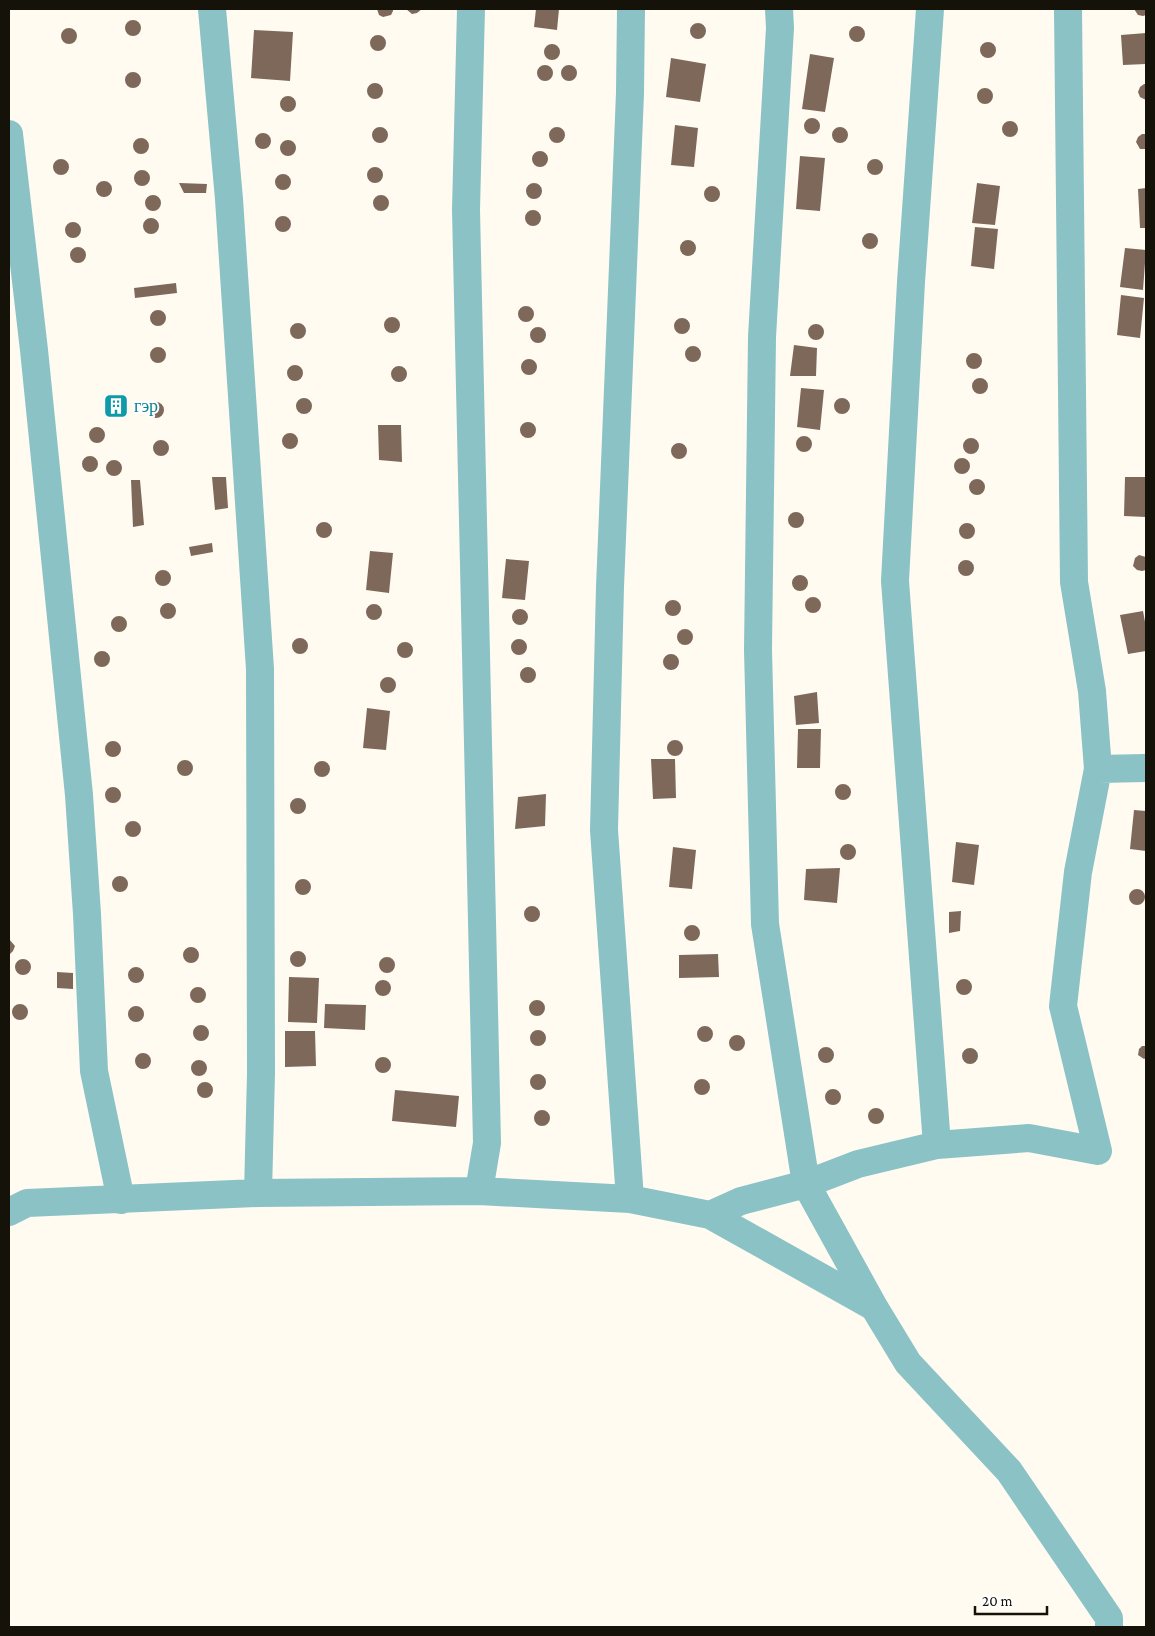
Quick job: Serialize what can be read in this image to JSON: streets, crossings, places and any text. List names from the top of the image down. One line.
{"places":{"building":["гэр"]},"scale_bar":"20 m"}
